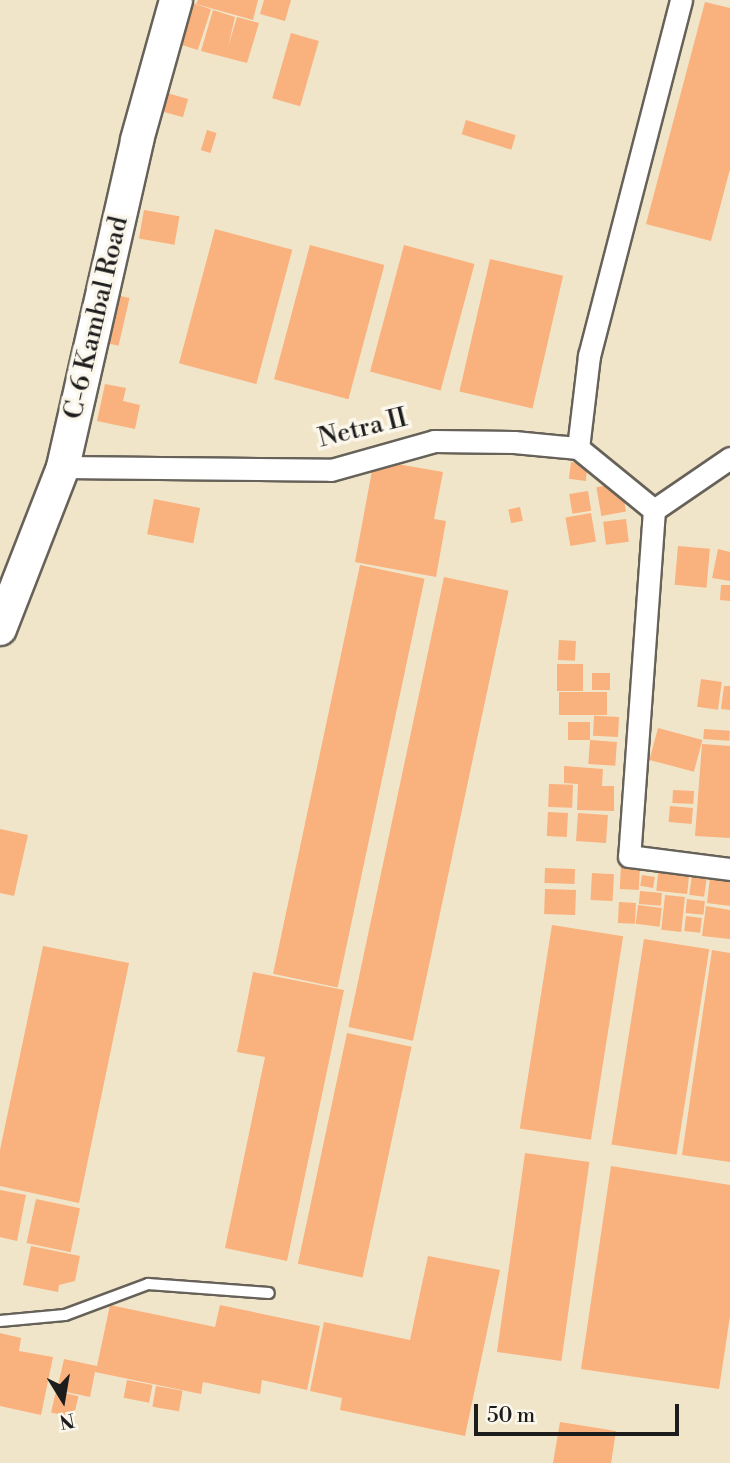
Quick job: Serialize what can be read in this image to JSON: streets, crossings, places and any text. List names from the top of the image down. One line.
{"streets":{"street":["C-6 Kambal Road","Netra II"]},"crossings":[["C-6 Kambal Road","Netra II"]],"scale_bar":"50 m","north":"bottom"}
